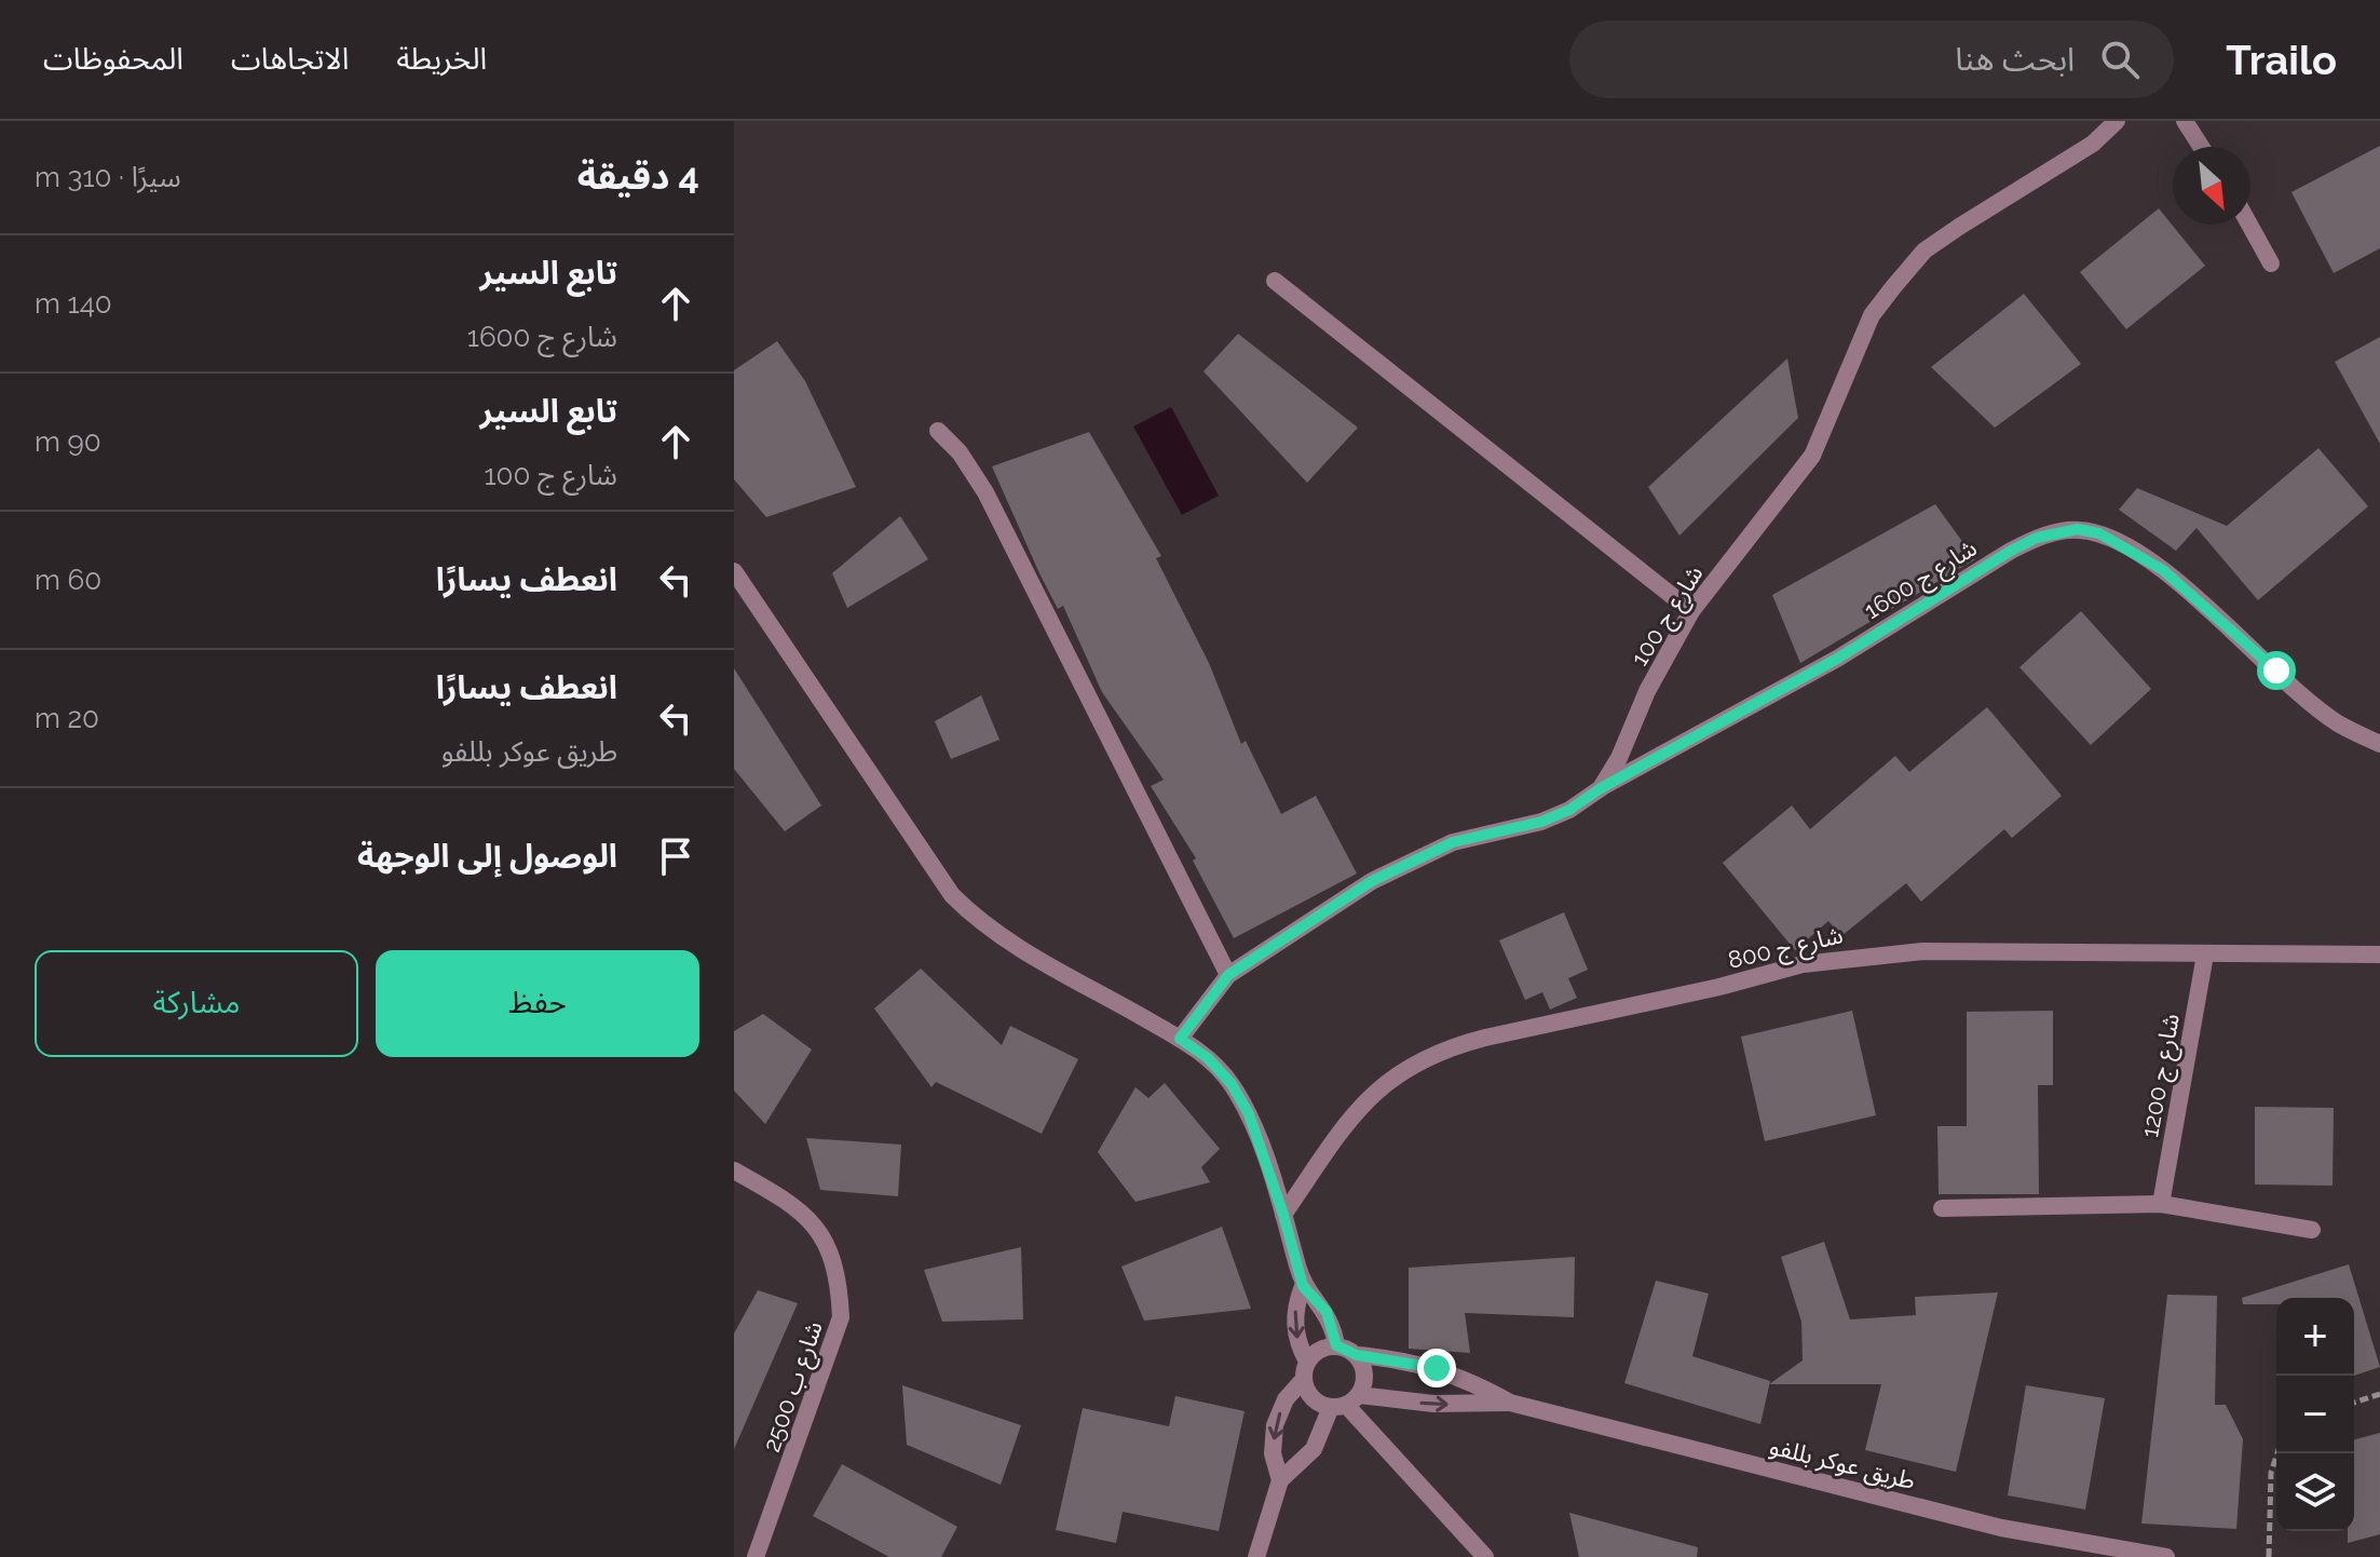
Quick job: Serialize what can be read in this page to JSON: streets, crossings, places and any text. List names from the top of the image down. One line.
{"streets":{"street":["شارع ج 1600","شارع ج 100","شارع ج 800","شارع ج 1200","شارع ب 2500","طريق عوكر بللفو"]},"crossings":[["شارع ج 1600","شارع ج 100"],["شارع ج 800","شارع ج 1200"]],"north":"bottom right","page":{"header":"Trailo","search":"ابحث هنا","nav":["الخريطة","الاتجاهات","المحفوظات"],"heading":["4 دقيقة","سيرًا · 310 m"],"list":[["تابع السير","شارع ج 1600","140 m"],["تابع السير","شارع ج 100","90 m"],["انعطف يسارًا","60 m"],["انعطف يسارًا","طريق عوكر بللفو","20 m"],"الوصول إلى الوجهة"],"buttons":["حفظ","مشاركة"],"map_buttons":["+","−"]}}
